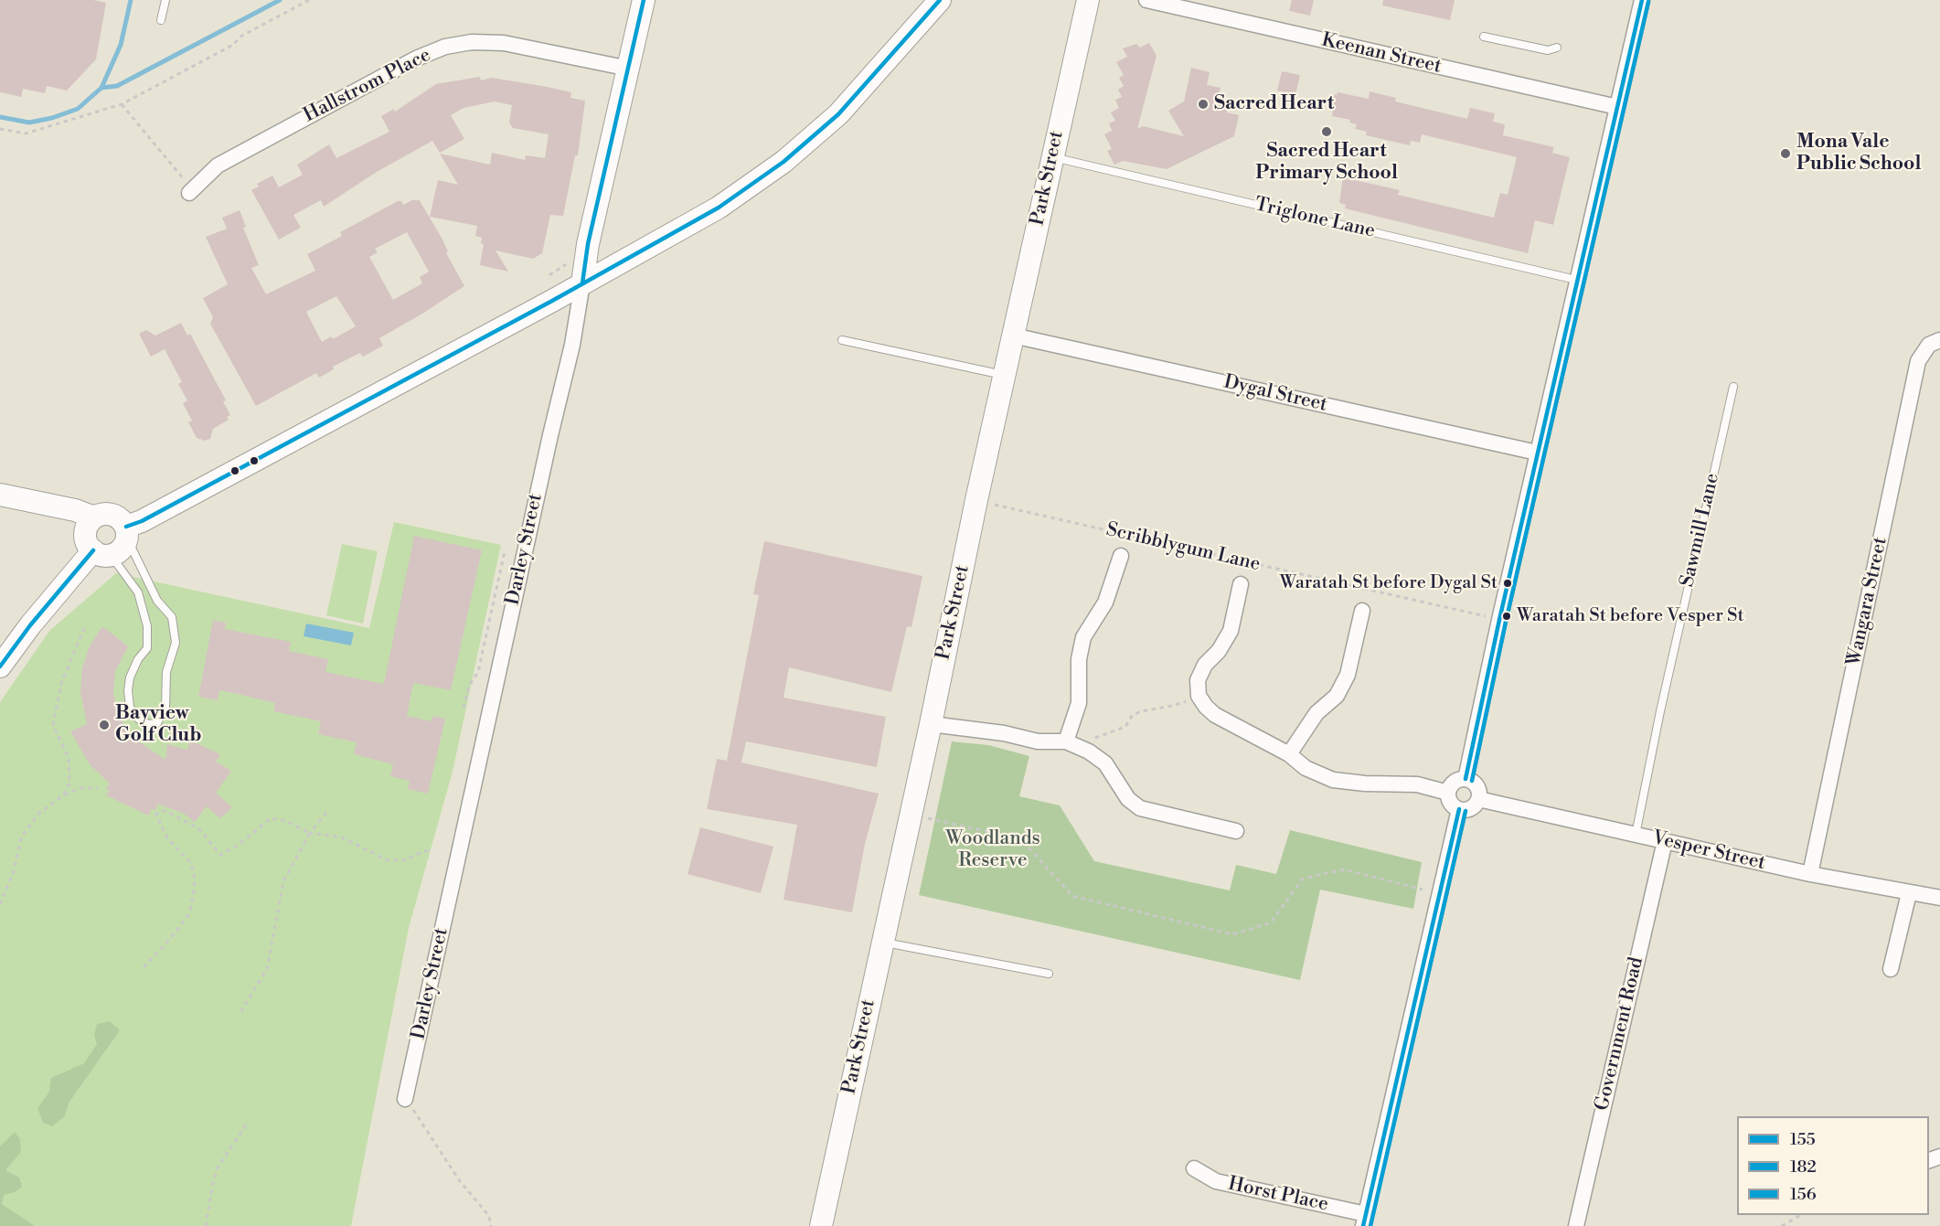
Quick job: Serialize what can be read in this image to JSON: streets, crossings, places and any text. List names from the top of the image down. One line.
{"streets":{"main road":["Park Street","Darley Street"],"street":["Keenan Street","Hallstrom Place","Dygal Street","Wangara Street","Vesper Street","Government Road","Horst Place"],"lane":["Triglone Lane","Sawmill Lane"],"path":["Scribblygum Lane"]},"crossings":[["Hallstrom Place","Darley Street"],["Park Street","Triglone Lane"],["Park Street","Dygal Street"],["Park Street","Scribblygum Lane"],["Sawmill Lane","Vesper Street"],["Wangara Street","Vesper Street"],["Vesper Street","Government Road"]],"parks":["Woodlands Reserve"],"places":["Sacred Heart","Sacred Heart Primary School","Mona Vale Public School","Waratah St before Dygal St","Waratah St before Vesper St","Bayview Golf Club"],"lines":["transit line 155","transit line 156","transit line 182"],"legend":["155","182","156"]}
